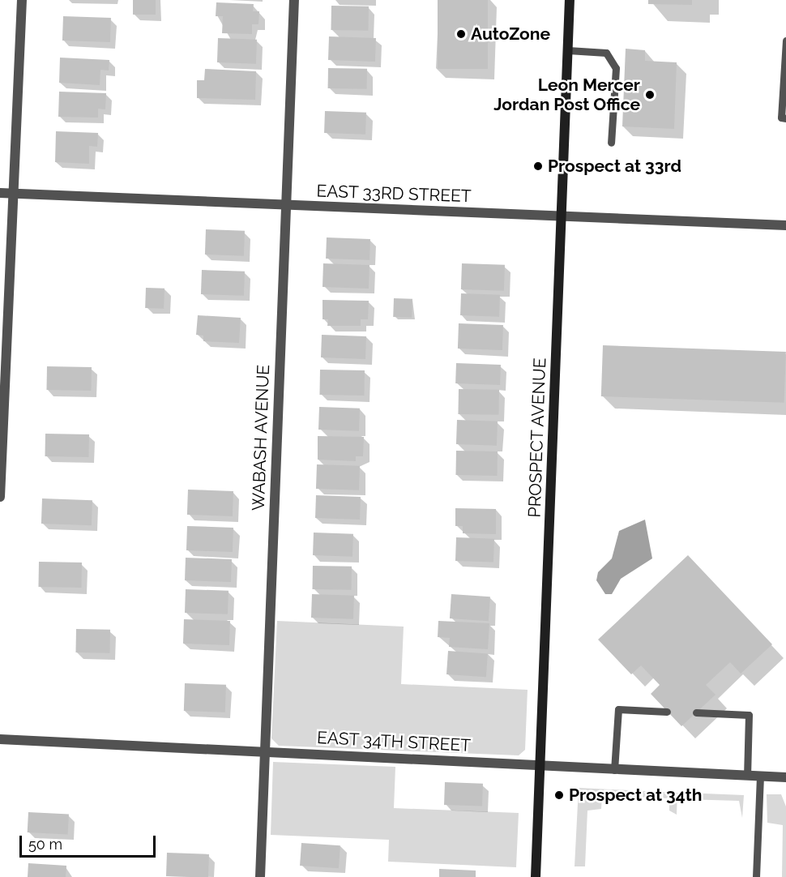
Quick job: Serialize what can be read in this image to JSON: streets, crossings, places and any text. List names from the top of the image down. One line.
{"streets":{"main road":["PROSPECT AVENUE"],"street":["EAST 33RD STREET","WABASH AVENUE","EAST 34TH STREET"]},"crossings":[["EAST 33RD STREET","WABASH AVENUE"],["EAST 33RD STREET","PROSPECT AVENUE"],["WABASH AVENUE","EAST 34TH STREET"],["PROSPECT AVENUE","EAST 34TH STREET"]],"places":["AutoZone","Leon Mercer Jordan Post Office","Prospect at 33rd","Prospect at 34th"],"scale_bar":"50 m"}
